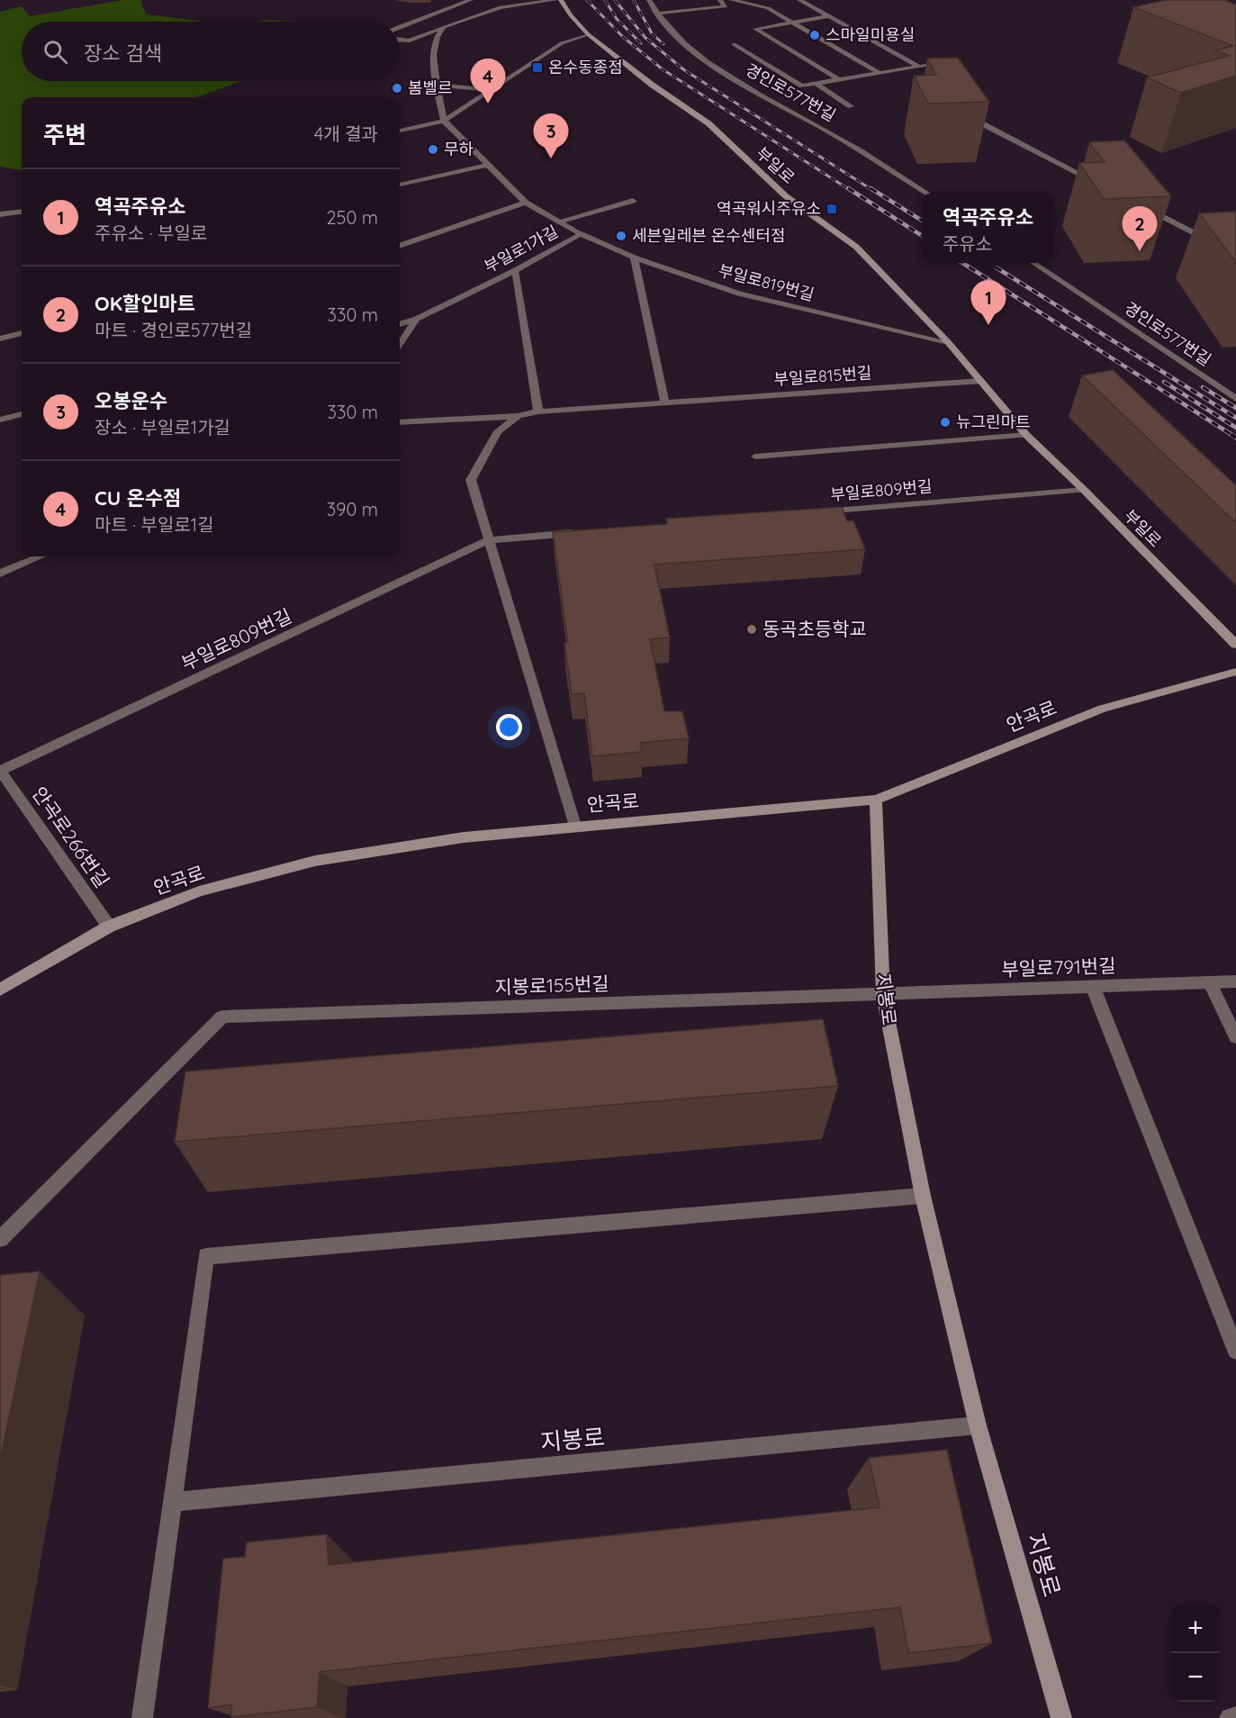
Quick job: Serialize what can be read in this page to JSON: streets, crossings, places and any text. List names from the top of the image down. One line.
{"streets":{"street":["경인로577번길","부일로","부일로1가길","부일로819번길","부일로815번길","부일로809번길","안곡로","안곡로266번길","부일로791번길","지봉로155번길","지봉로"]},"crossings":[["부일로","부일로819번길"],["부일로","부일로815번길"],["부일로","부일로809번길"],["부일로1가길","부일로819번길"],["부일로809번길","안곡로266번길"],["안곡로","안곡로266번길"],["안곡로","지봉로"],["부일로791번길","지봉로155번길"],["부일로791번길","지봉로"],["지봉로155번길","지봉로"]],"places":{"other":["스마일미용실","봄벨르","무하","세븐일레븐 온수센터점","뉴그린마트","동곡초등학교"],"transit":["온수동종점","역곡워시주유소"]},"page":{"search":"장소 검색","pins":["4","3","2","1"],"heading":["주변","4개 결과"],"list":[{"mark":"1","name":"역곡주유소","note":"주유소 · 부일로","value":"250 m"},{"mark":"2","name":"OK할인마트","note":"마트 · 경인로577번길","value":"330 m"},{"mark":"3","name":"오봉운수","note":"장소 · 부일로1가길","value":"330 m"},{"mark":"4","name":"CU 온수점","note":"마트 · 부일로1길","value":"390 m"}],"popup":["역곡주유소","주유소"],"map_buttons":["+","−"]}}
